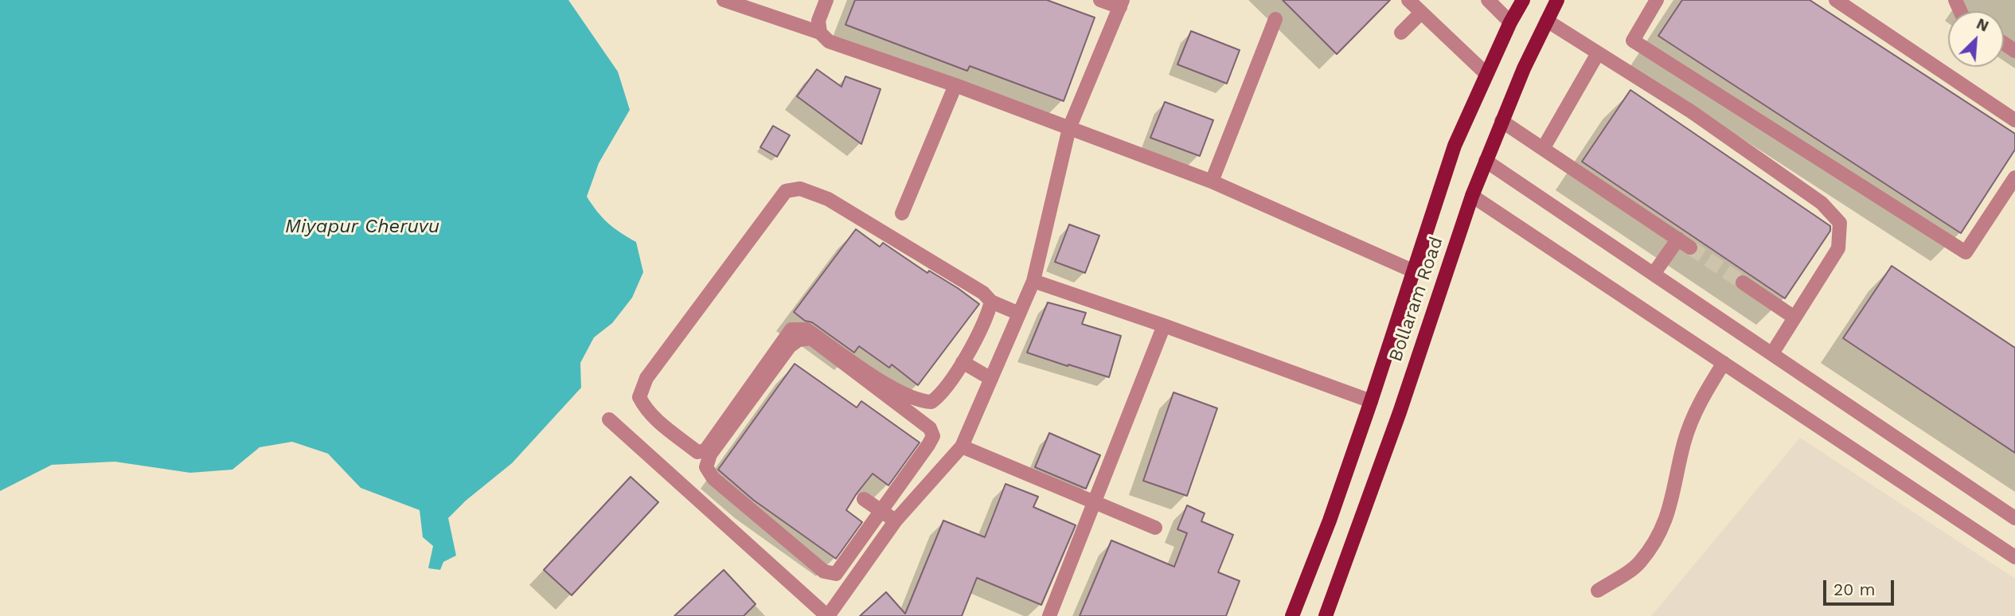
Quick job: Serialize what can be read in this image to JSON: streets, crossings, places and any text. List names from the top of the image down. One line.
{"streets":{"main road":["Bollaram Road"]},"water":["Miyapur Cheruvu"],"scale_bar":"20 m","north":"top right"}
